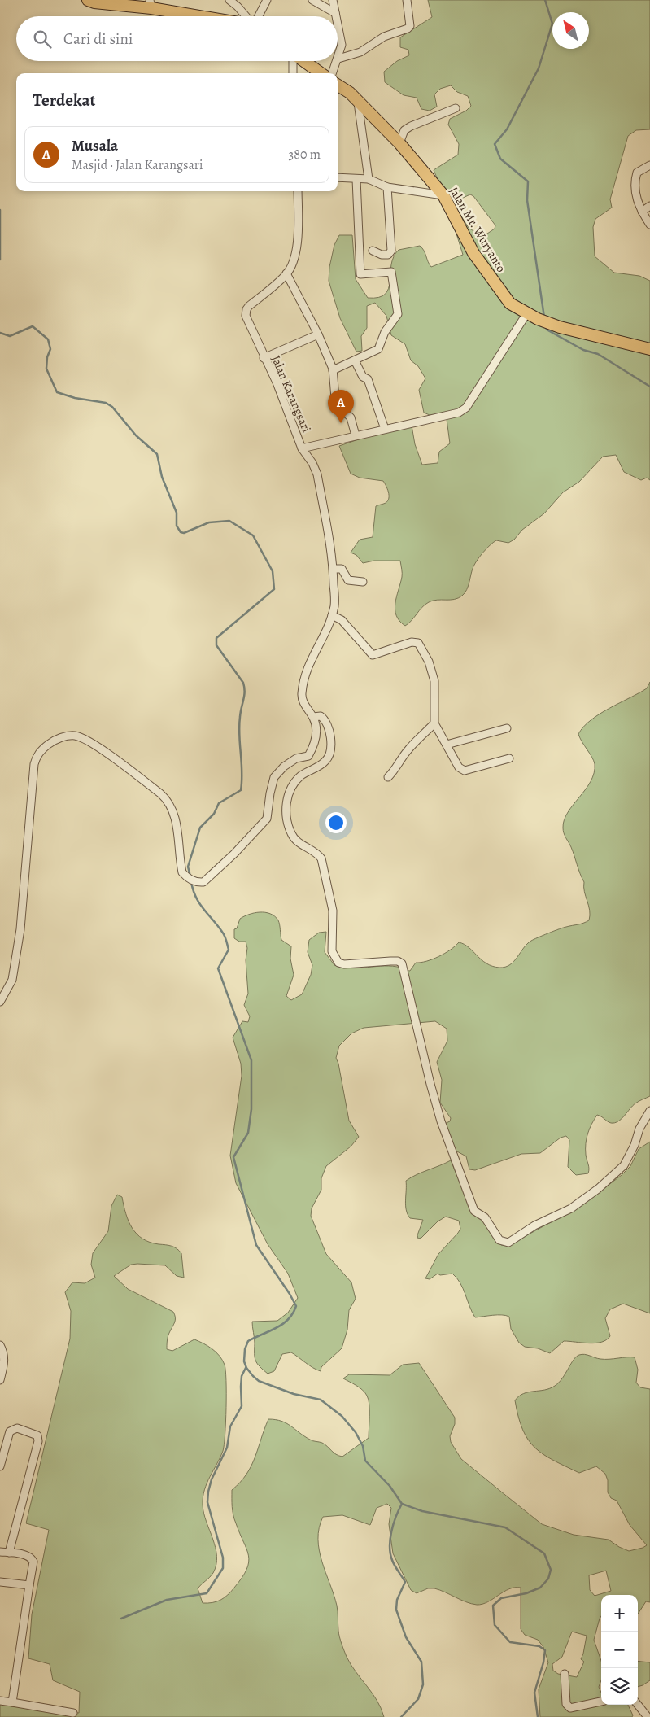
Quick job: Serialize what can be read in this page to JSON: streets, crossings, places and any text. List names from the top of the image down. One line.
{"streets":{"main road":["Jalan Mr. Wuryanto"],"street":["Jalan Karangsari"]},"crossings":[["Jalan Mr. Wuryanto","Jalan Karangsari"]],"north":"top left","page":{"search":"Cari di sini","heading":"Terdekat","list":[{"mark":"A","name":"Musala","note":"Masjid · Jalan Karangsari","value":"380 m"}],"pins":"A","map_buttons":["+","−"]}}
